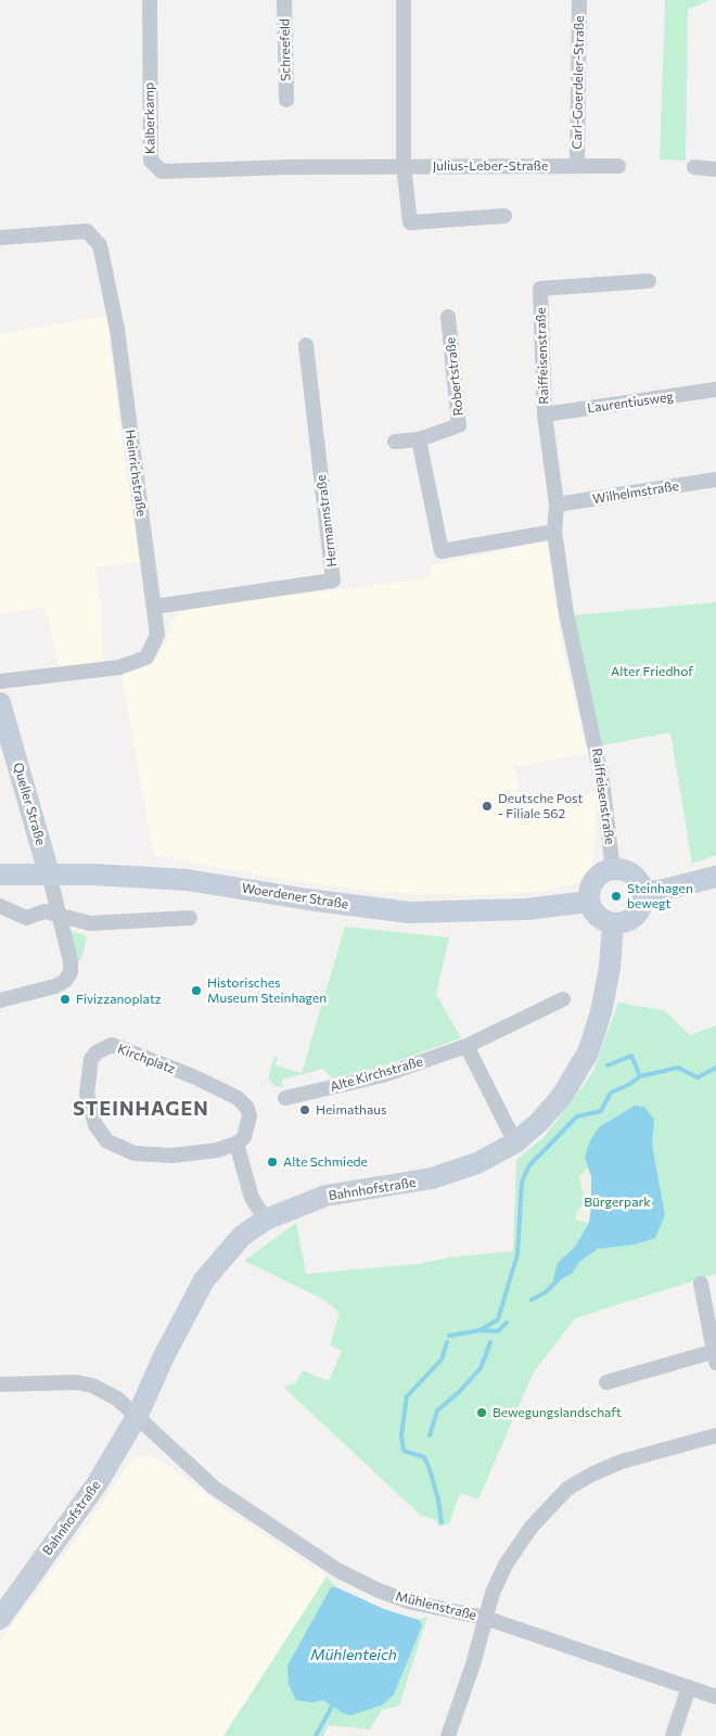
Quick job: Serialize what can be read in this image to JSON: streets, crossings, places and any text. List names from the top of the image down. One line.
{"streets":{"main road":["Queller Straße","Woerdener Straße","Bahnhofstraße"],"street":["Schreefeld","Carl-Goerdeler-Straße","Kalberkamp","Julius-Leber-Straße","Raiffeisenstraße","Robertstraße","Laurentiusweg","Heinrichstraße","Wilhelmstraße","Hermannstraße","Kirchplatz","Alte Kirchstraße","Mühlenstraße"]},"crossings":[["Carl-Goerdeler-Straße","Julius-Leber-Straße"],["Kalberkamp","Julius-Leber-Straße"],["Raiffeisenstraße","Laurentiusweg"],["Raiffeisenstraße","Wilhelmstraße"],["Raiffeisenstraße","Woerdener Straße"],["Raiffeisenstraße","Bahnhofstraße"],["Heinrichstraße","Hermannstraße"],["Queller Straße","Woerdener Straße"],["Woerdener Straße","Bahnhofstraße"],["Bahnhofstraße","Mühlenstraße"]],"districts":["STEINHAGEN"],"water":["Mühlenteich"],"parks":["Alter Friedhof","Bürgerpark"],"places":["Deutsche Post - Filiale 562","Steinhagen bewegt","Historisches Museum Steinhagen","Fivizzanoplatz","Heimathaus","Alte Schmiede","Bewegungslandschaft"]}
